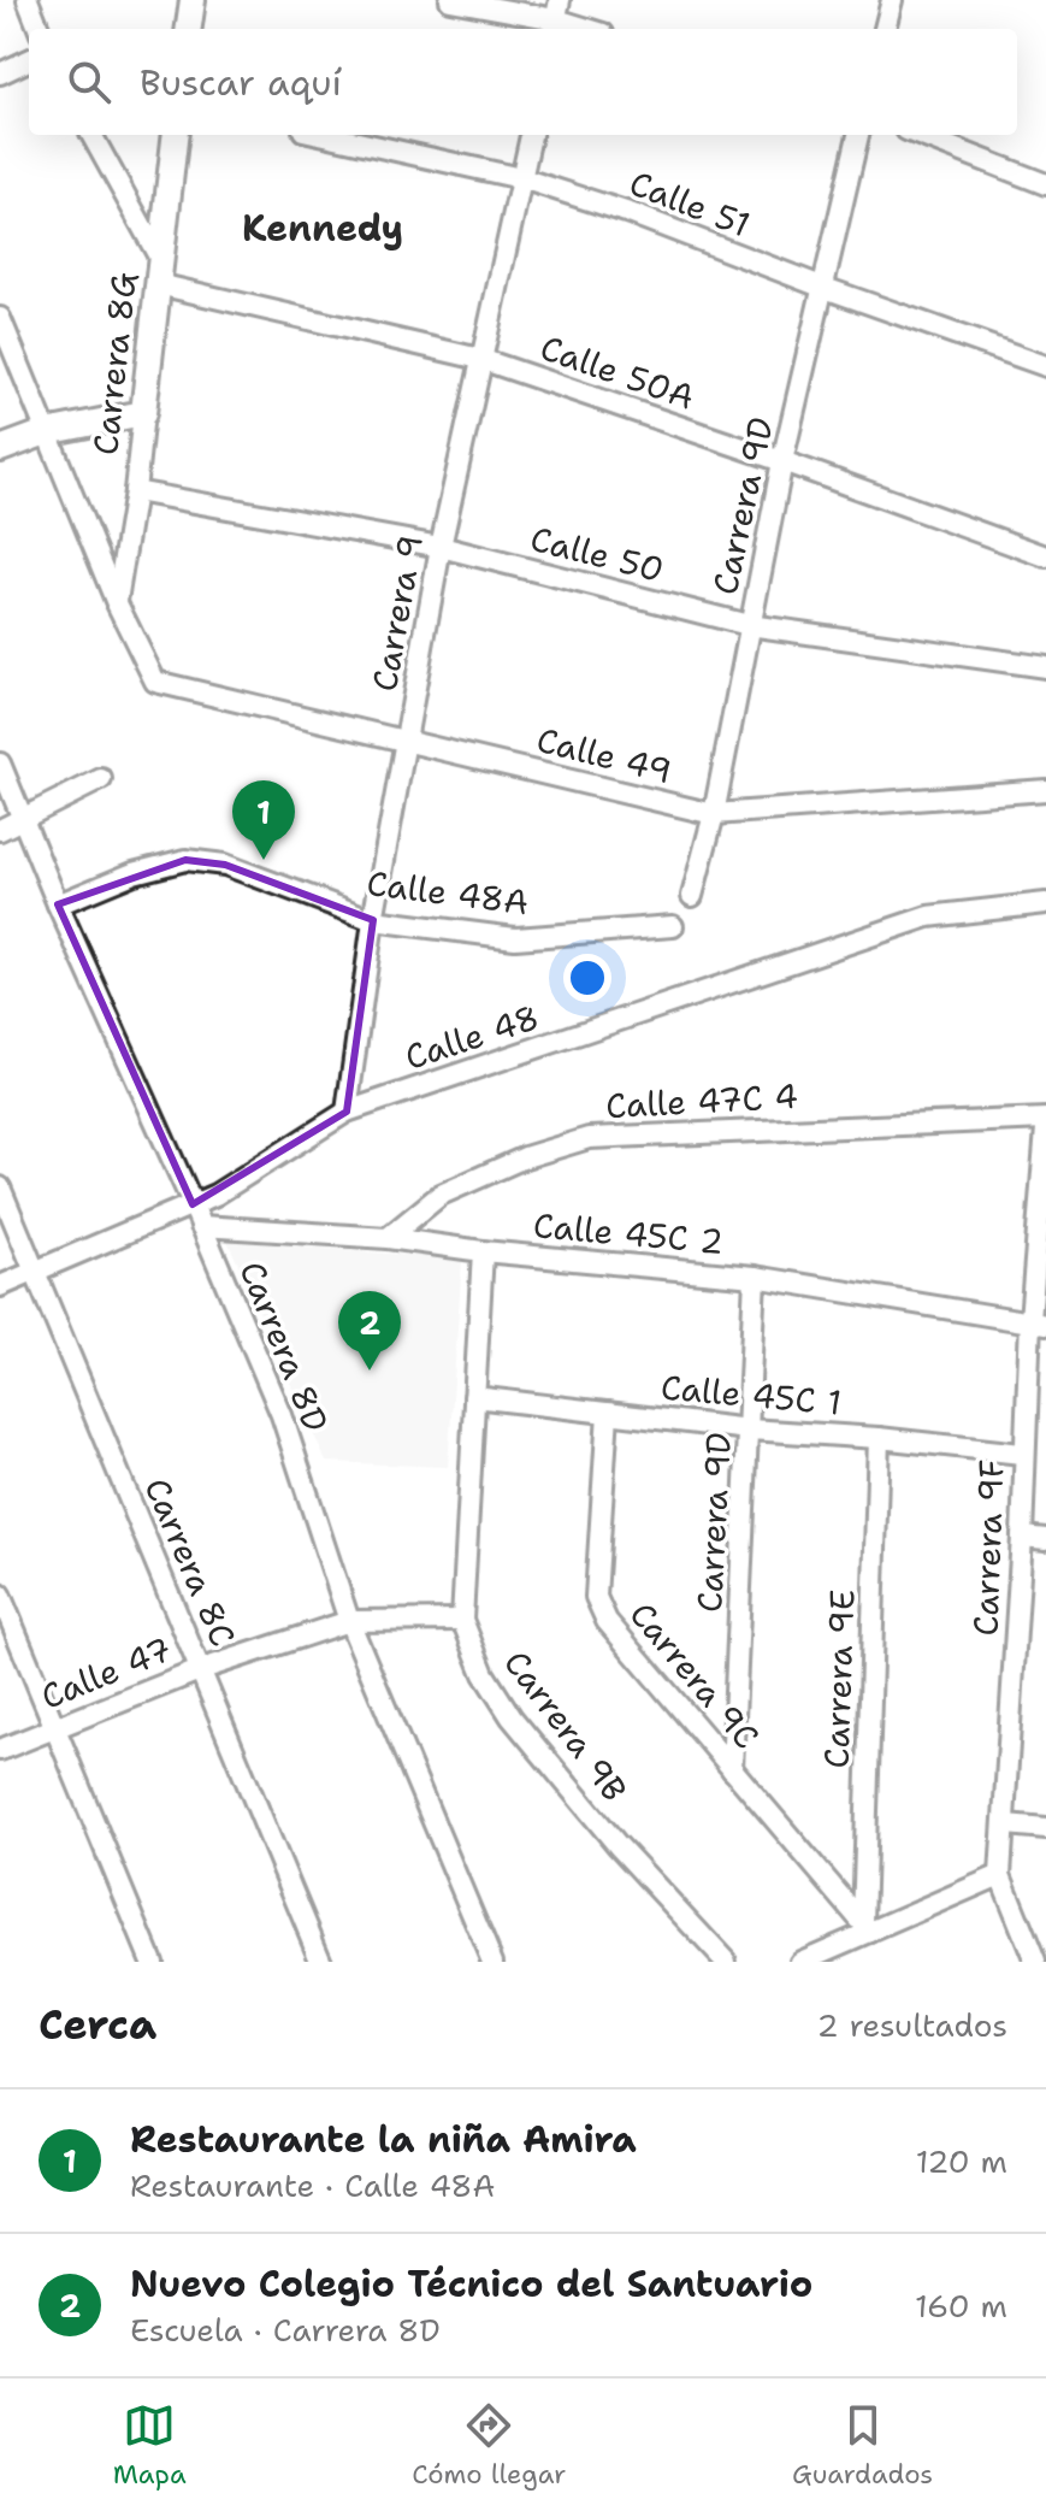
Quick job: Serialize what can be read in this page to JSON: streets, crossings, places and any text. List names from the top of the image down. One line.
{"streets":{"street":["Calle 51","Carrera 8G","Calle 50A","Carrera 9D","Calle 50","Carrera 9","Calle 49","Calle 48A","Calle 48","Calle 47C 4","Calle 45C 2","Carrera 8D","Calle 45C 1","Carrera 9F","Carrera 8C","Calle 47","Carrera 9C","Carrera 9E","Carrera 9B"]},"crossings":[["Calle 51","Carrera 9D"],["Calle 51","Carrera 9"],["Carrera 8G","Calle 50A"],["Carrera 8G","Calle 50"],["Carrera 8G","Calle 49"],["Calle 50A","Carrera 9D"],["Calle 50A","Carrera 9"],["Carrera 9D","Calle 50"],["Carrera 9D","Calle 49"],["Carrera 9D","Calle 45C 2"],["Carrera 9D","Calle 45C 1"],["Carrera 9D","Carrera 9C"],["Calle 50","Carrera 9"],["Carrera 9","Calle 49"],["Carrera 9","Calle 48A"],["Carrera 9","Calle 48"],["Calle 48A","Carrera 8D"],["Calle 48","Carrera 8D"],["Calle 48","Carrera 8C"],["Calle 47C 4","Calle 45C 2"],["Calle 45C 2","Carrera 8D"],["Calle 45C 2","Carrera 9F"],["Calle 45C 2","Carrera 9B"],["Carrera 8D","Calle 47"],["Calle 45C 1","Carrera 9F"],["Calle 45C 1","Carrera 9C"],["Calle 45C 1","Carrera 9E"],["Calle 45C 1","Carrera 9B"],["Carrera 8C","Calle 47"],["Calle 47","Carrera 9B"],["Carrera 9C","Carrera 9E"]],"districts":["Kennedy"],"page":{"search":"Buscar aquí","pins":["1","2"],"heading":["Cerca","2 resultados"],"list":[{"mark":"1","name":"Restaurante la niña Amira","note":"Restaurante · Calle 48A","value":"120 m"},{"mark":"2","name":"Nuevo Colegio Técnico del Santuario","note":"Escuela · Carrera 8D","value":"160 m"}],"nav":["Mapa","Cómo llegar","Guardados"]}}
